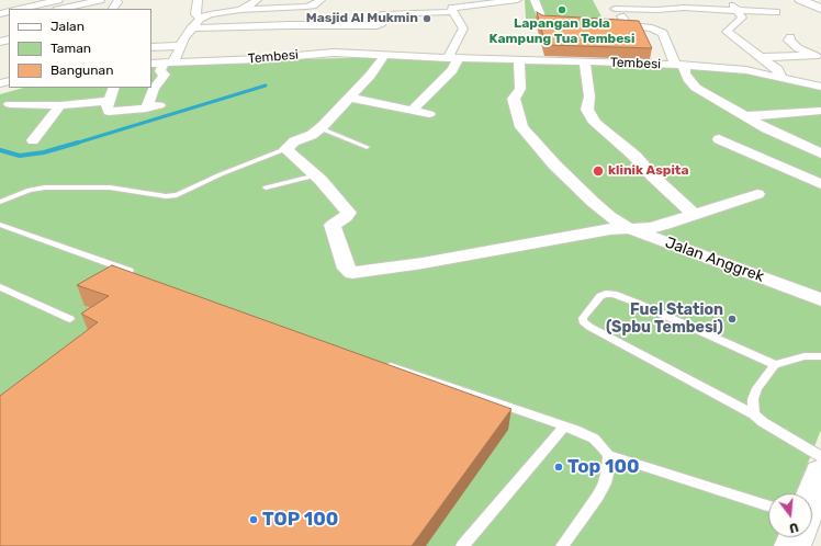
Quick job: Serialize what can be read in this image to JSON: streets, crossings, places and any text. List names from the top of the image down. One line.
{"streets":{"street":["Tembesi","Jalan Anggrek"]},"crossings":[["Tembesi","Jalan Anggrek"]],"places":["Lapangan Bola Kampung Tua Tembesi","Masjid Al Mukmin","klinik Aspita","Fuel Station (Spbu Tembesi)","Top 100","TOP 100"],"legend":["Jalan","Taman","Bangunan"],"north":"bottom"}
